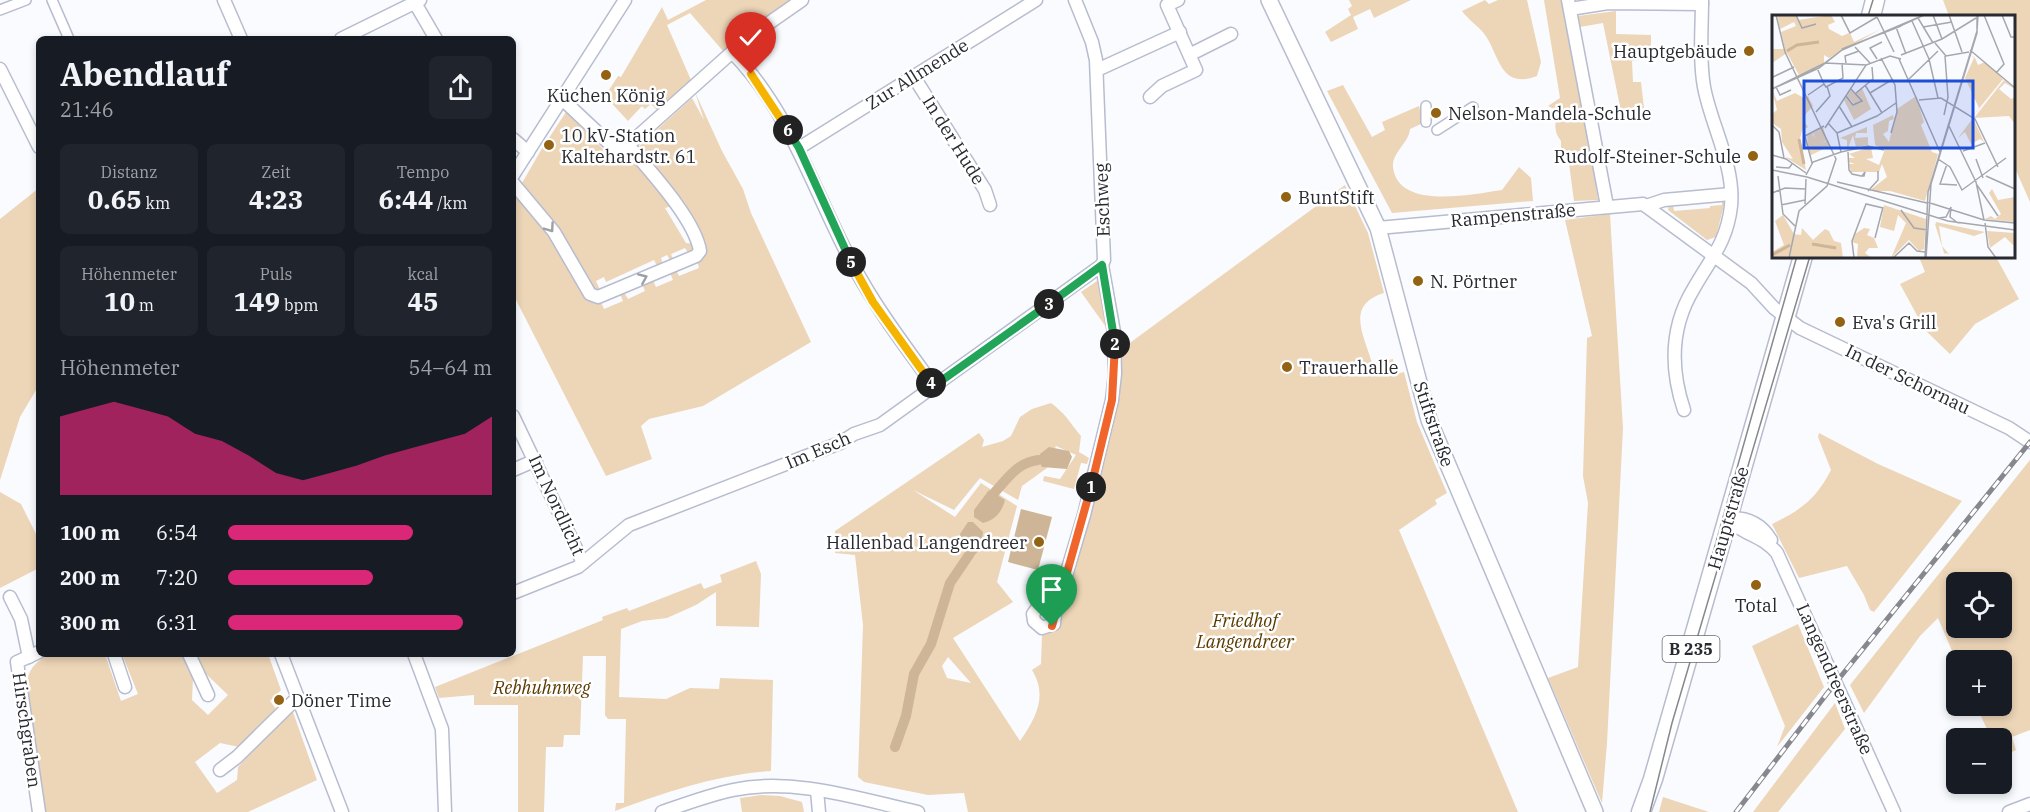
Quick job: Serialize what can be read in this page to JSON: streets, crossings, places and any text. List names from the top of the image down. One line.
{"streets":{"main road":["Hauptstraße","B 235"],"street":["Zur Allmende","In der Hude","Eschweg","Rampenstraße","In der Schornau","Stiftstraße","Im Esch","Im Nordlicht","Langendreerstraße","Hirschgraben"]},"crossings":[["Zur Allmende","In der Hude"],["Eschweg","Im Esch"],["Rampenstraße","Stiftstraße"],["In der Schornau","Hauptstraße"],["Im Esch","Im Nordlicht"],["Hauptstraße","Langendreerstraße"]],"parks":["Friedhof Langendreer","Rebhuhnweg"],"places":["Hauptgebäude","Küchen König","Nelson-Mandela-Schule","10 kV-Station Kaltehardstr. 61","Rudolf-Steiner-Schule","BuntStift","N. Pörtner","Eva's Grill","Trauerhalle","Hallenbad Langendreer","Total","Döner Time"],"page":{"heading":["Abendlauf","21:46"],"pins":["6","5","3","2","4","1"],"stats":[["Distanz","0.65 km"],["Zeit","4:23"],["Tempo","6:44 /km"],["Höhenmeter","10 m"],["Puls","149 bpm"],["kcal","45"]],"chart":["Höhenmeter","54–64 m"],"list":[{"name":"100 m","note":"6:54"},{"name":"200 m","note":"7:20"},{"name":"300 m","note":"6:31"}],"map_buttons":["+","−"]}}
